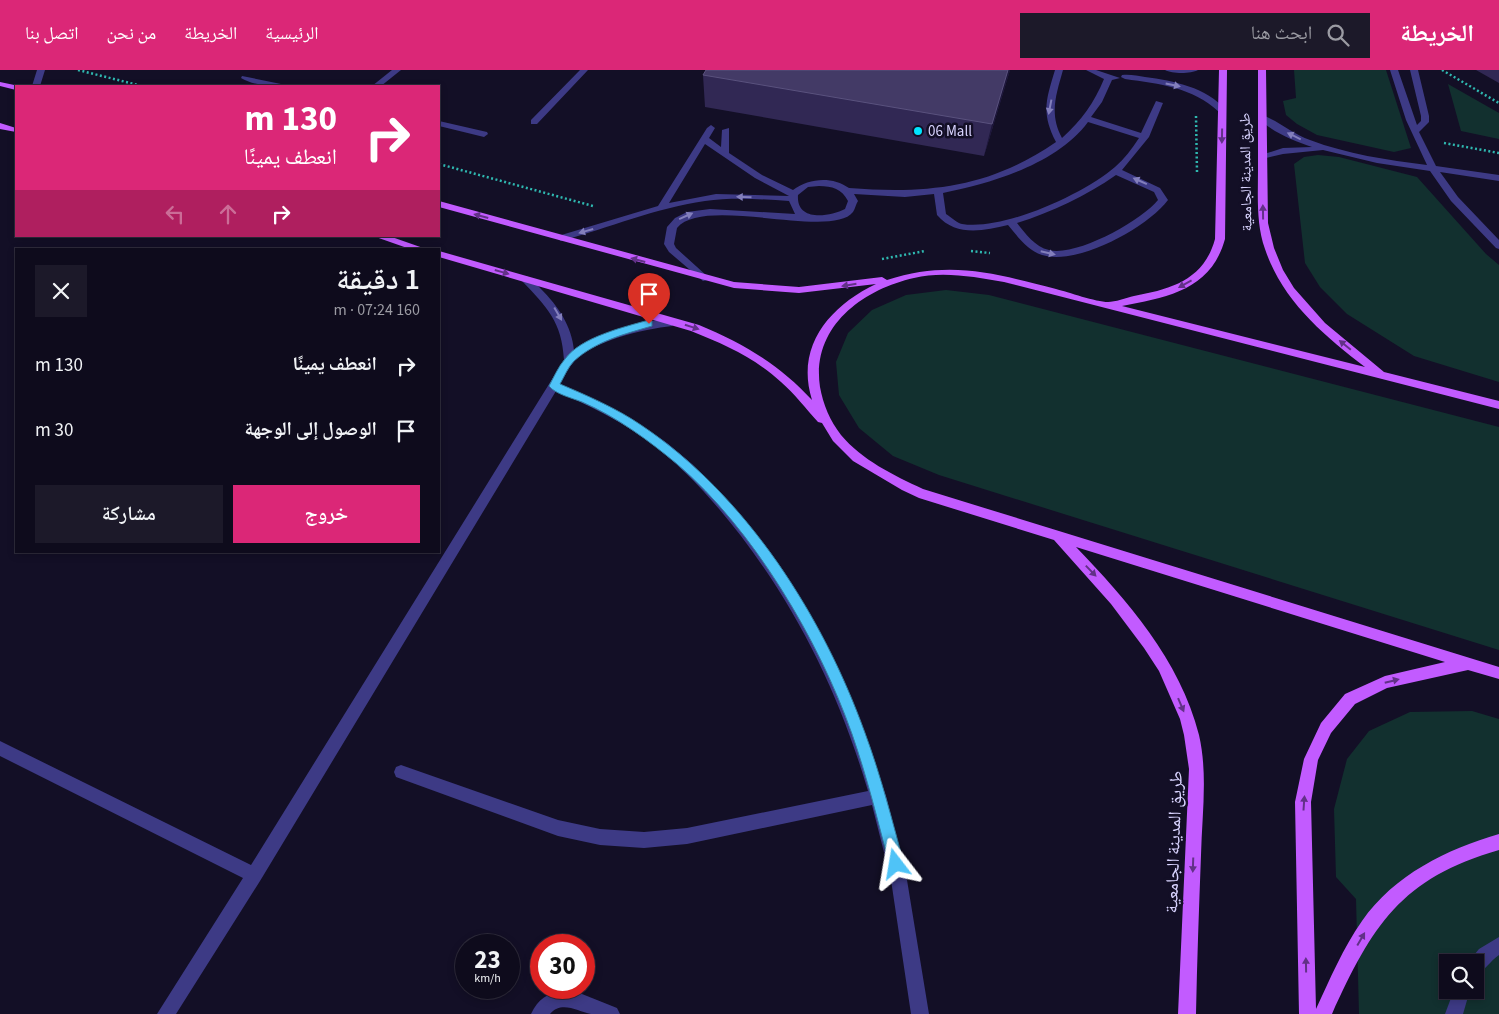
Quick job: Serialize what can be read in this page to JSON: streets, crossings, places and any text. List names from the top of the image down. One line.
{"streets":{"main road":["طريق المدينة الجامعية"]},"places":["06 Mall"],"page":{"header":"الخريطة","search":"ابحث هنا","nav":["الرئيسية","الخريطة","من نحن","اتصل بنا"],"turn":["130 m","انعطف يمينًا"],"heading":["1 دقيقة","160 m · 07:24"],"list":[{"name":"انعطف يمينًا","value":"130 m"},{"name":"الوصول إلى الوجهة","value":"30 m"}],"buttons":["خروج","مشاركة"],"speed":"23 km/h","limit":"30"}}
